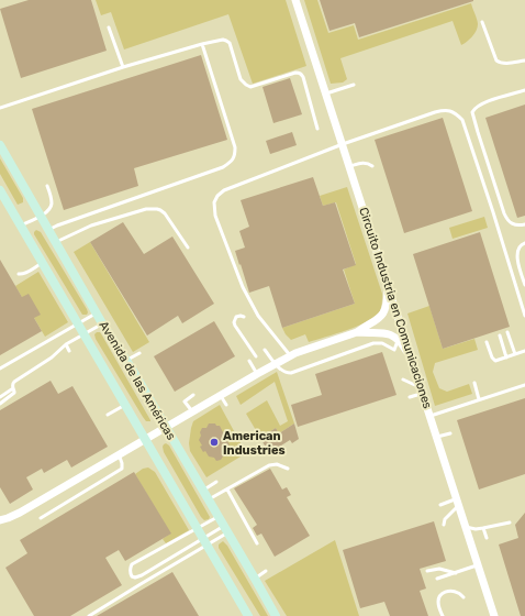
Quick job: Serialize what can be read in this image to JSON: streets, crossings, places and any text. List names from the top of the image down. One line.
{"streets":{"main road":["Avenida de las Américas"],"street":["Circuito Industria en Comunicaciones"]},"places":["American Industries"]}
